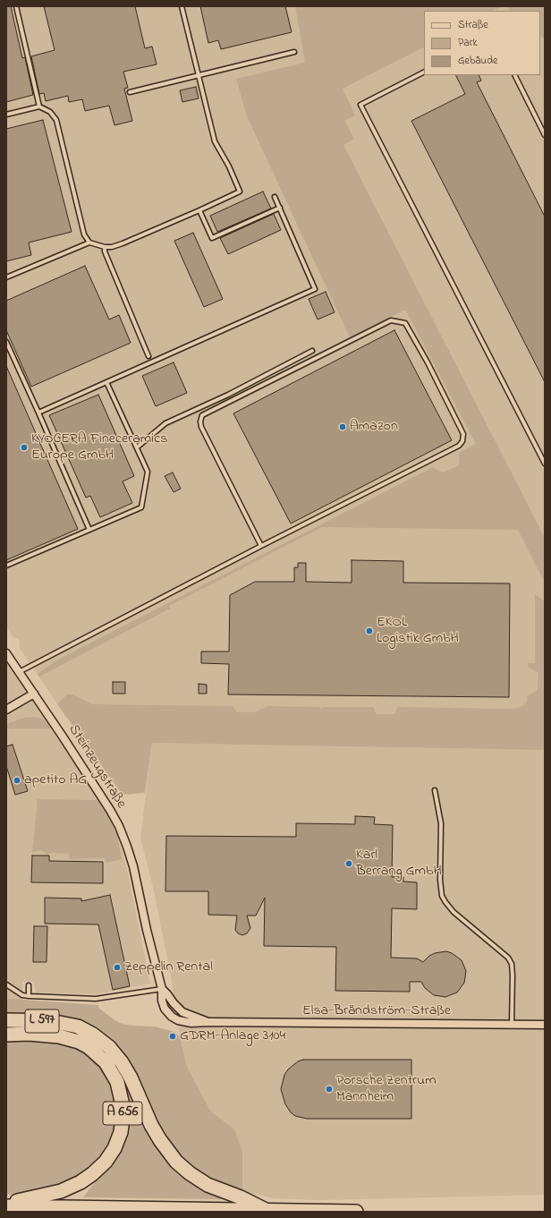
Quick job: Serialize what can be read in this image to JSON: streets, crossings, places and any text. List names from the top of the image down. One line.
{"streets":{"highway":["L 597","A 656"],"street":["Steinzeugstraße","Elsa-Brändström-Straße"]},"crossings":[["Steinzeugstraße","Elsa-Brändström-Straße"],["L 597","A 656"]],"places":["Amazon","KYOCERA Fineceramics Europe GmbH","EKOL Logistik GmbH","apetito AG","Karl Berrang GmbH","Zeppelin Rental","GDRM-Anlage 3104","Porsche Zentrum Mannheim"],"legend":["Straße","Park","Gebäude"]}
